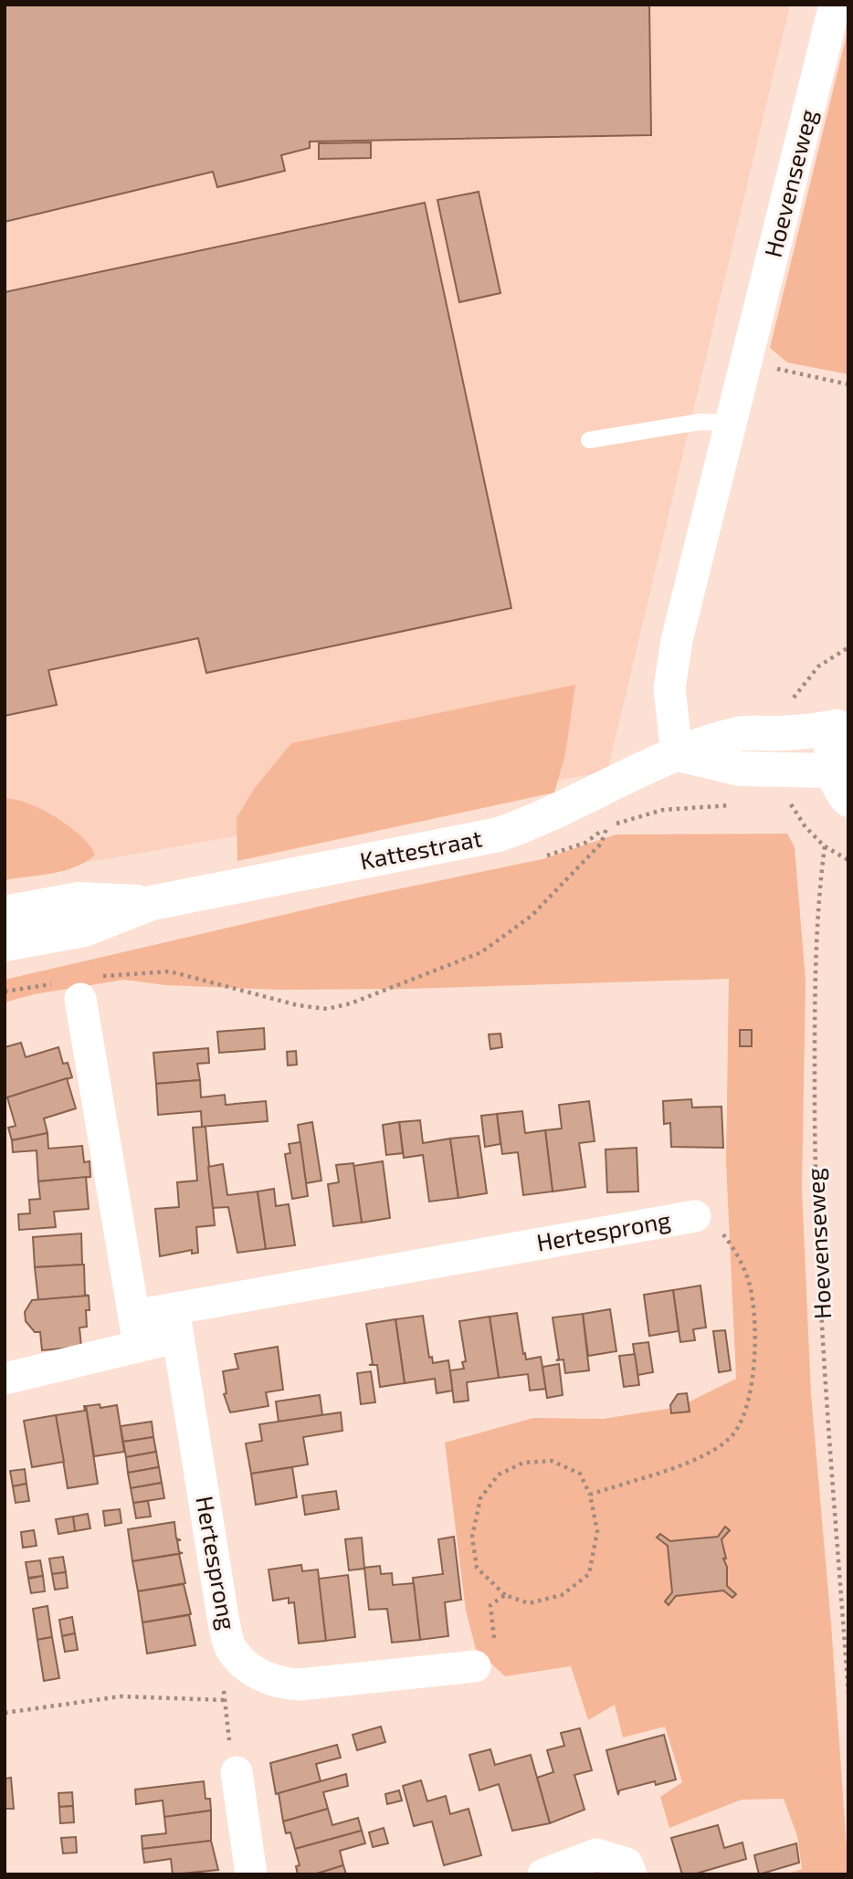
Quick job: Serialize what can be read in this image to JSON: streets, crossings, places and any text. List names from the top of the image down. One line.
{"streets":{"street":["Hoevenseweg","Kattestraat","Hertesprong"]},"crossings":[["Hoevenseweg","Kattestraat"]]}
